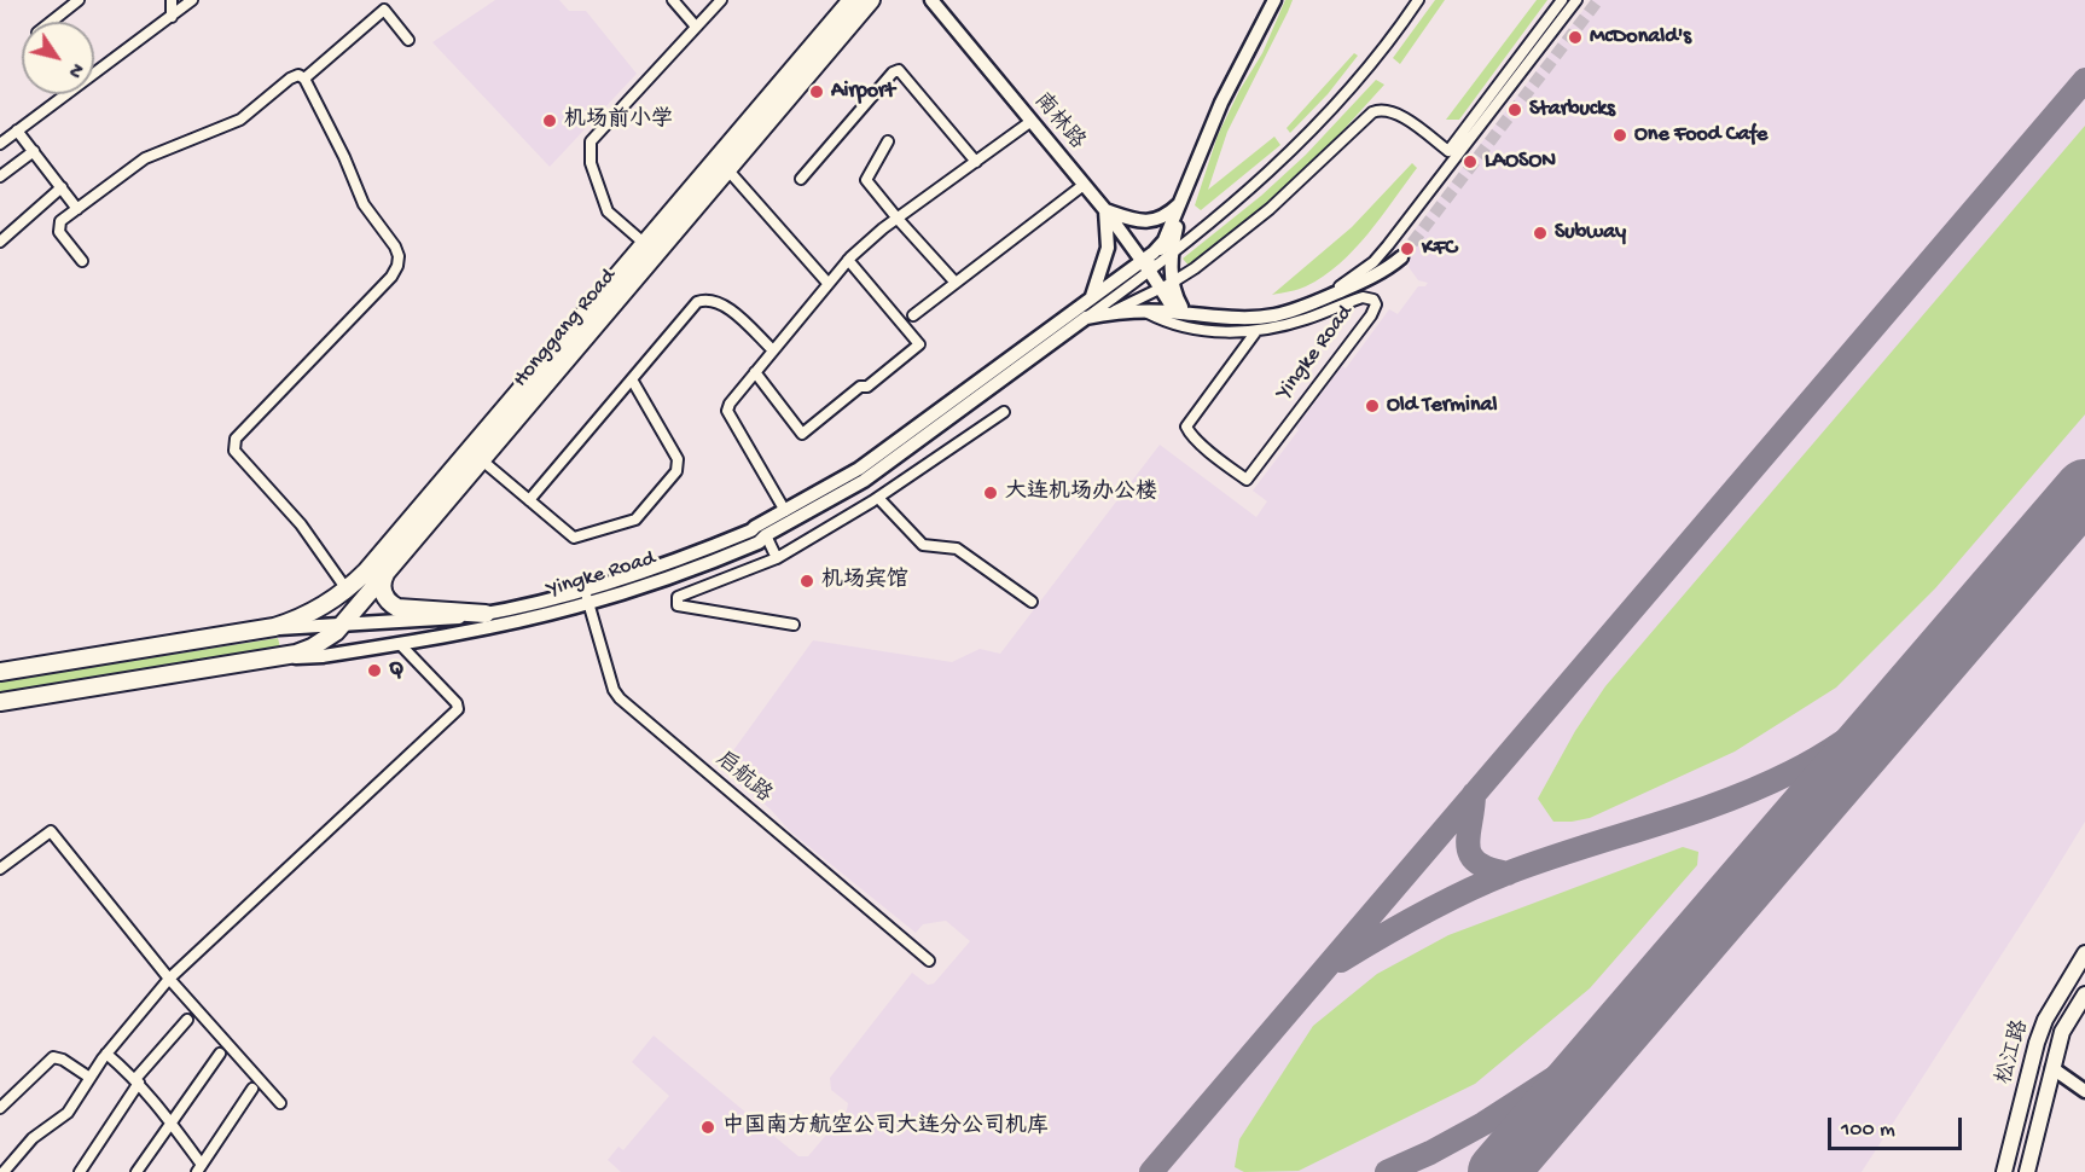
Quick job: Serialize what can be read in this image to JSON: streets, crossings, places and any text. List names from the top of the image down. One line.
{"streets":{"highway":["Honggang Road","Yingke Road"],"main road":["南林路","松江路"],"street":["启航路"]},"crossings":[["南林路","Yingke Road"],["Honggang Road","Yingke Road"],["Yingke Road","启航路"]],"places":["McDonald's","Airport","Starbucks","机场前小学","One Food Cafe","LAOSON","Subway","KFC","Old Terminal","大连机场办公楼","机场宾馆","Q","中国南方航空公司大连分公司机库"],"scale_bar":"100 m","north":"bottom right"}
